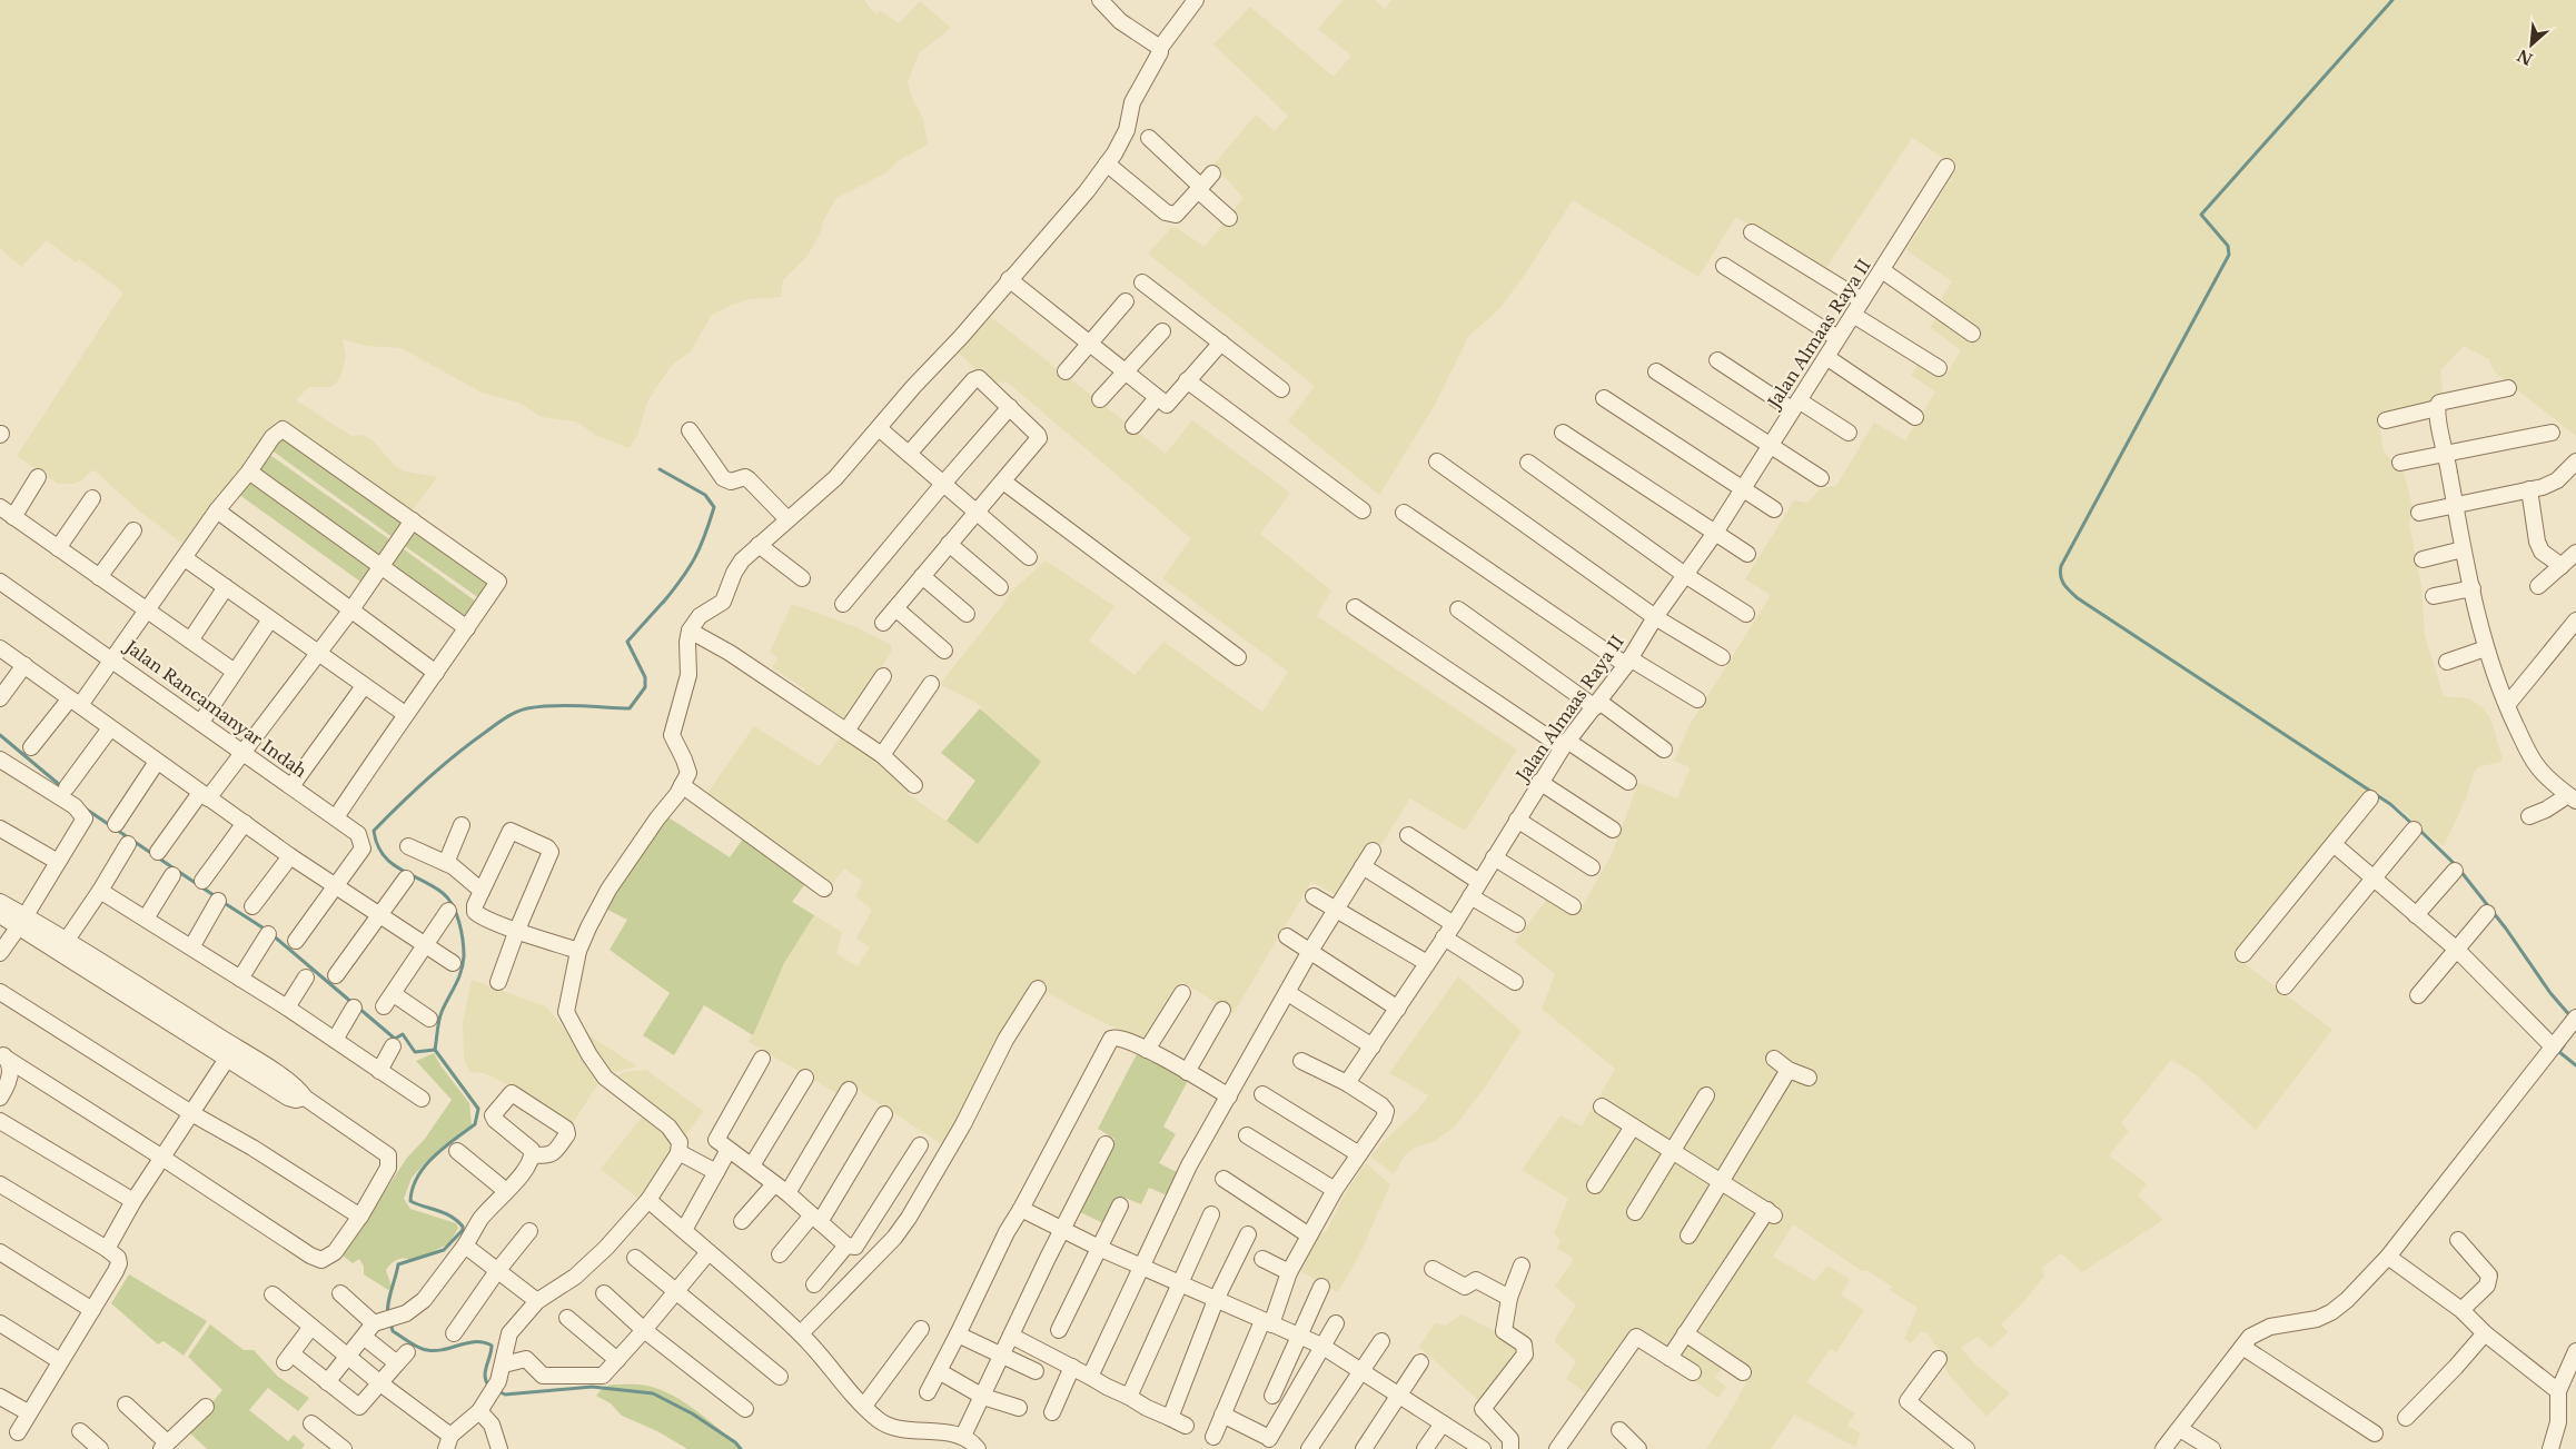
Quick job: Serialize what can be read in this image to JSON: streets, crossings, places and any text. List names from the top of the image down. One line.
{"streets":{"street":["Jalan Almaas Raya II","Jalan Rancamanyar Indah"]},"north":"bottom left"}
